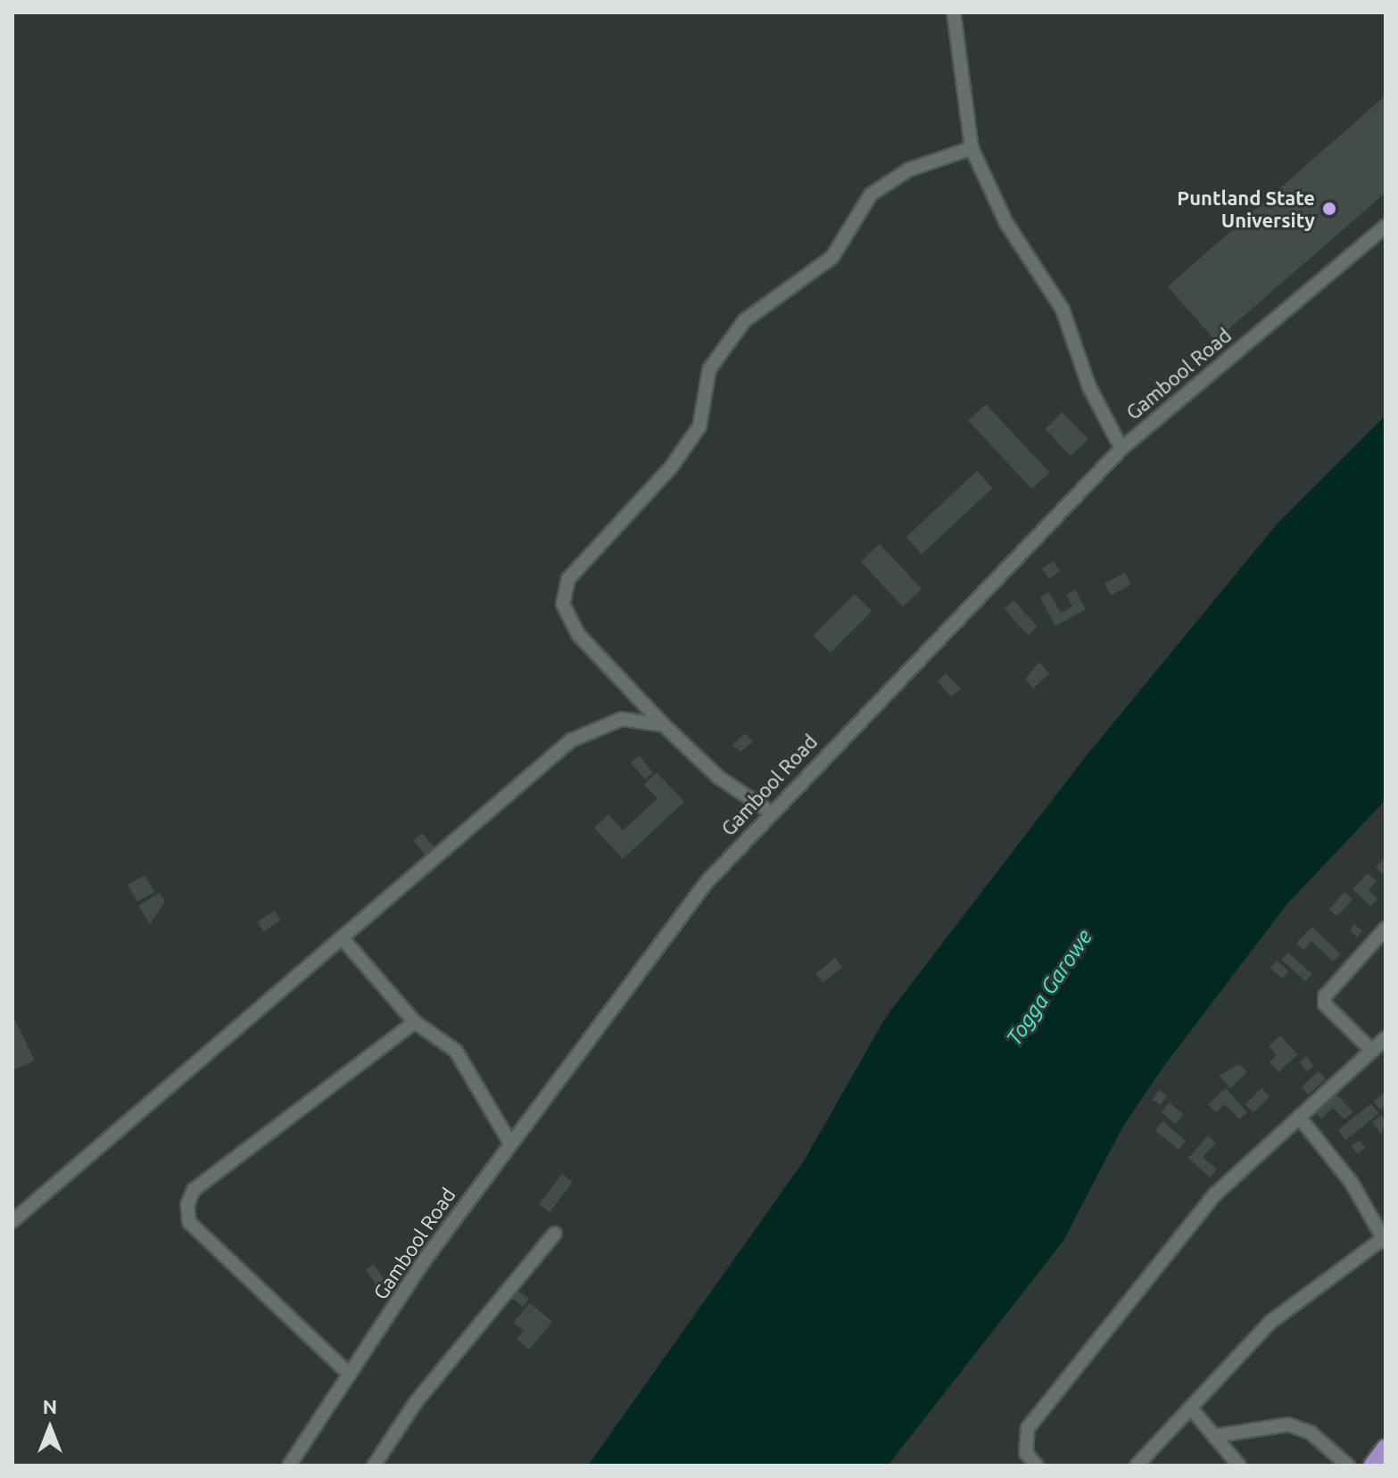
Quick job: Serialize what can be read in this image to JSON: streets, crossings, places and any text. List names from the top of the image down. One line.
{"streets":{"street":["Gambool Road"]},"water":["Togga Garowe"],"places":["Puntland State University"],"north":"top"}
